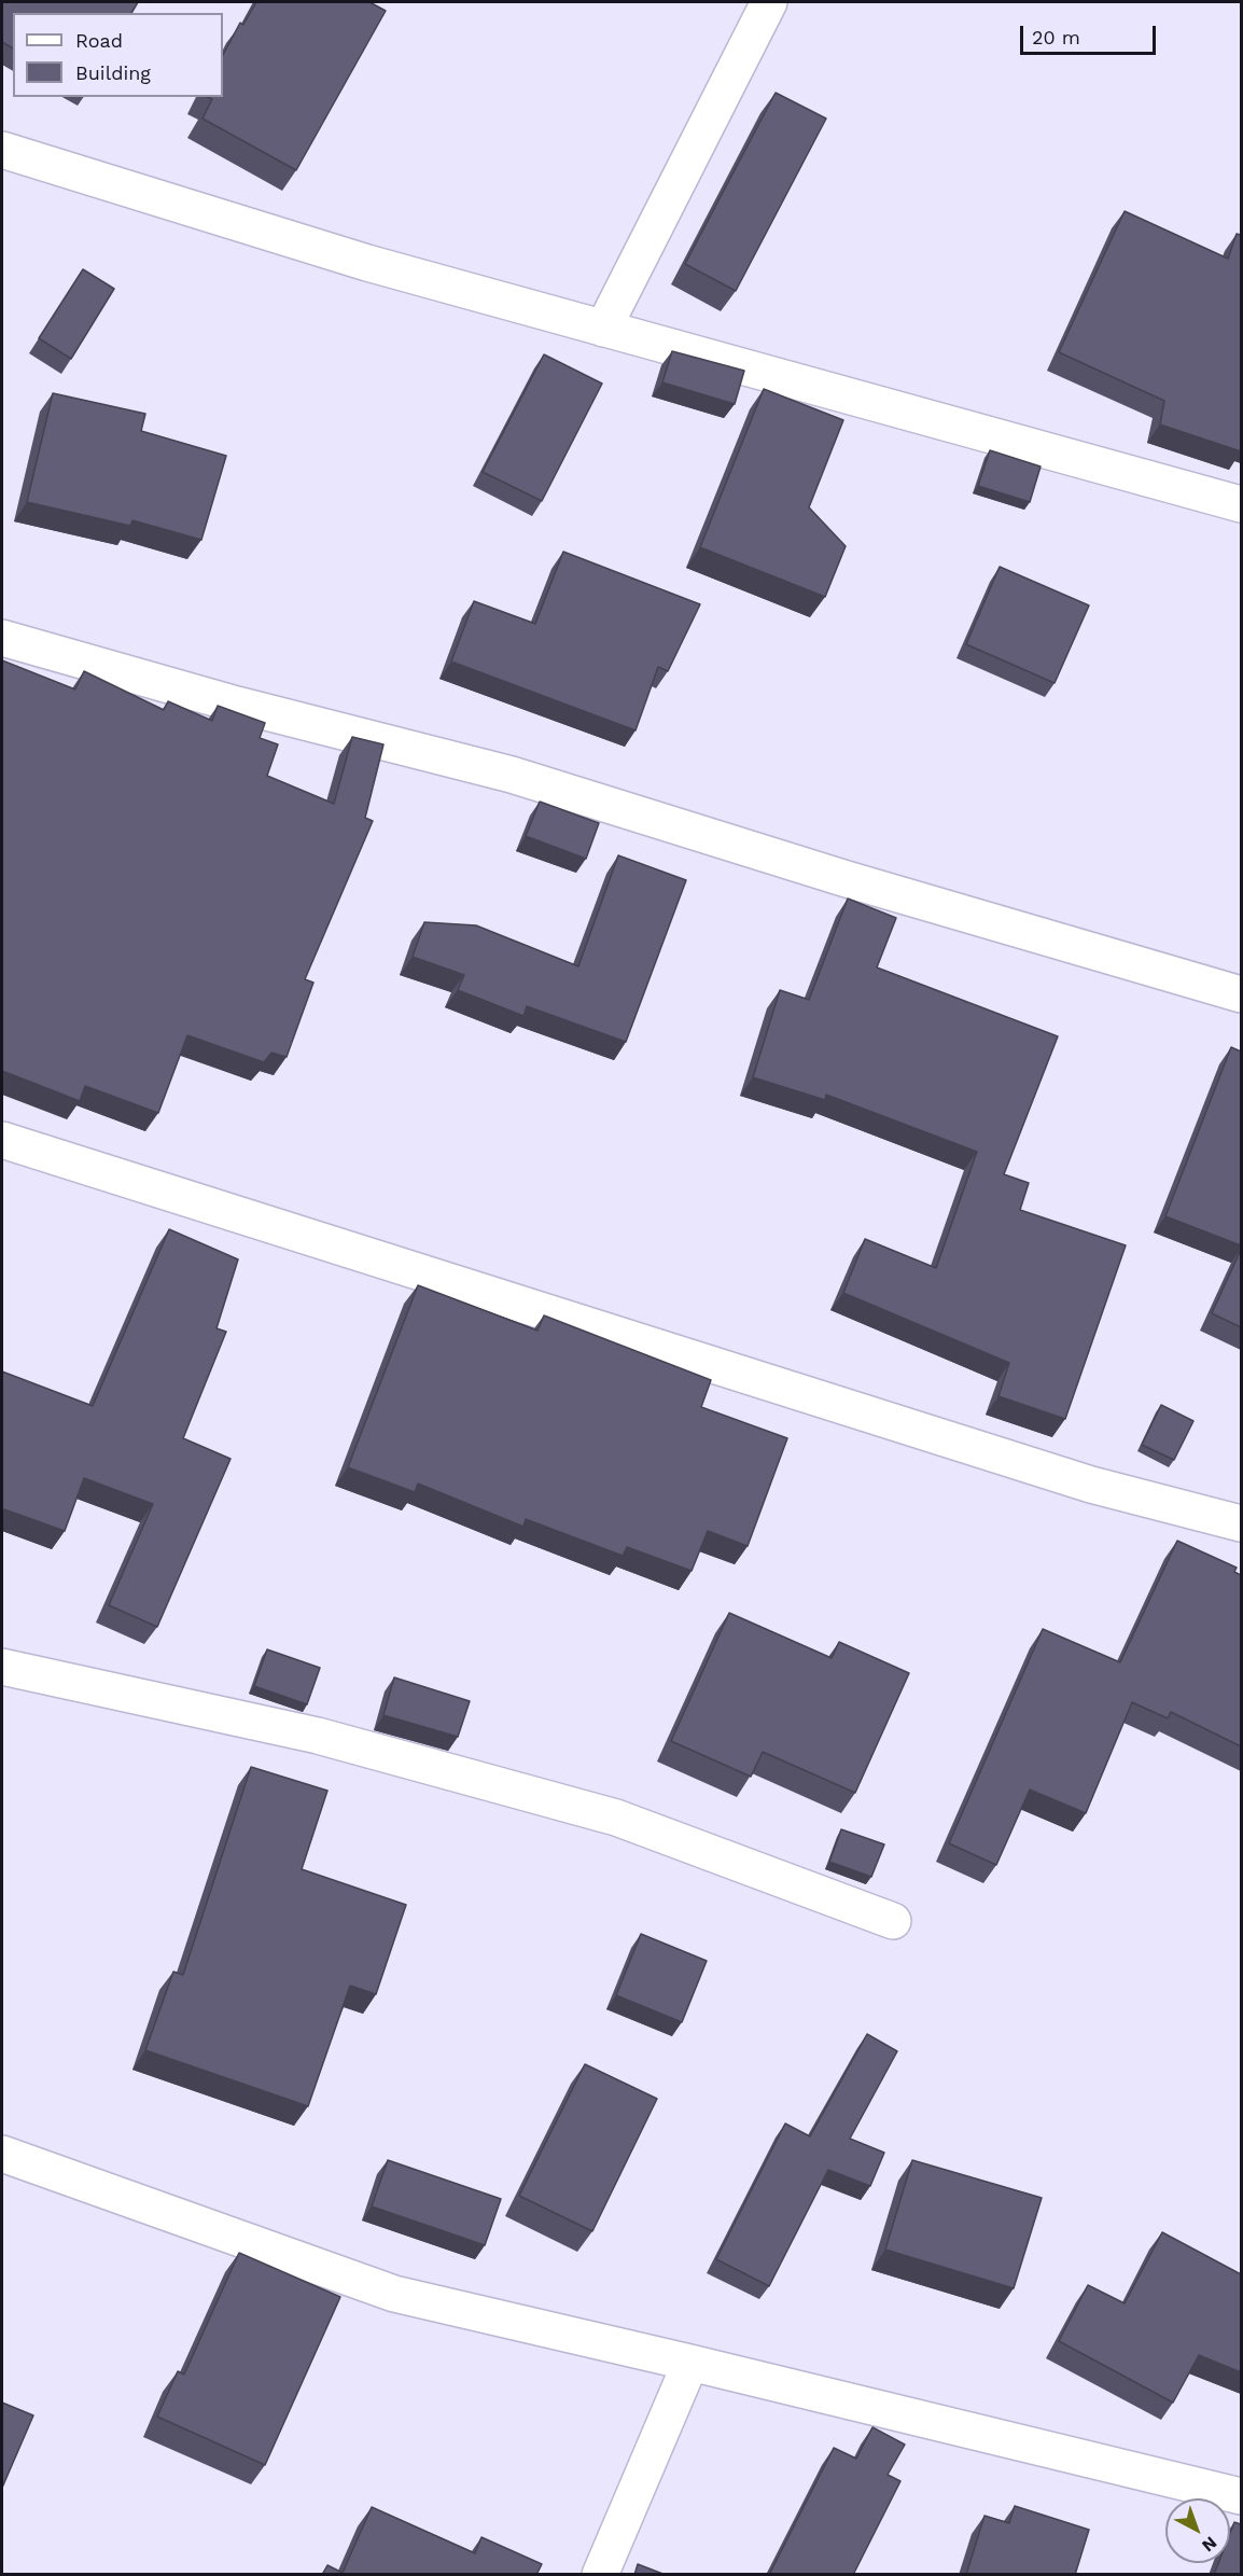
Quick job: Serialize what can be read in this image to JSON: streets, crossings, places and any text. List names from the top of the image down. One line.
{"legend":["Road","Building"],"scale_bar":"20 m","north":"bottom right"}
